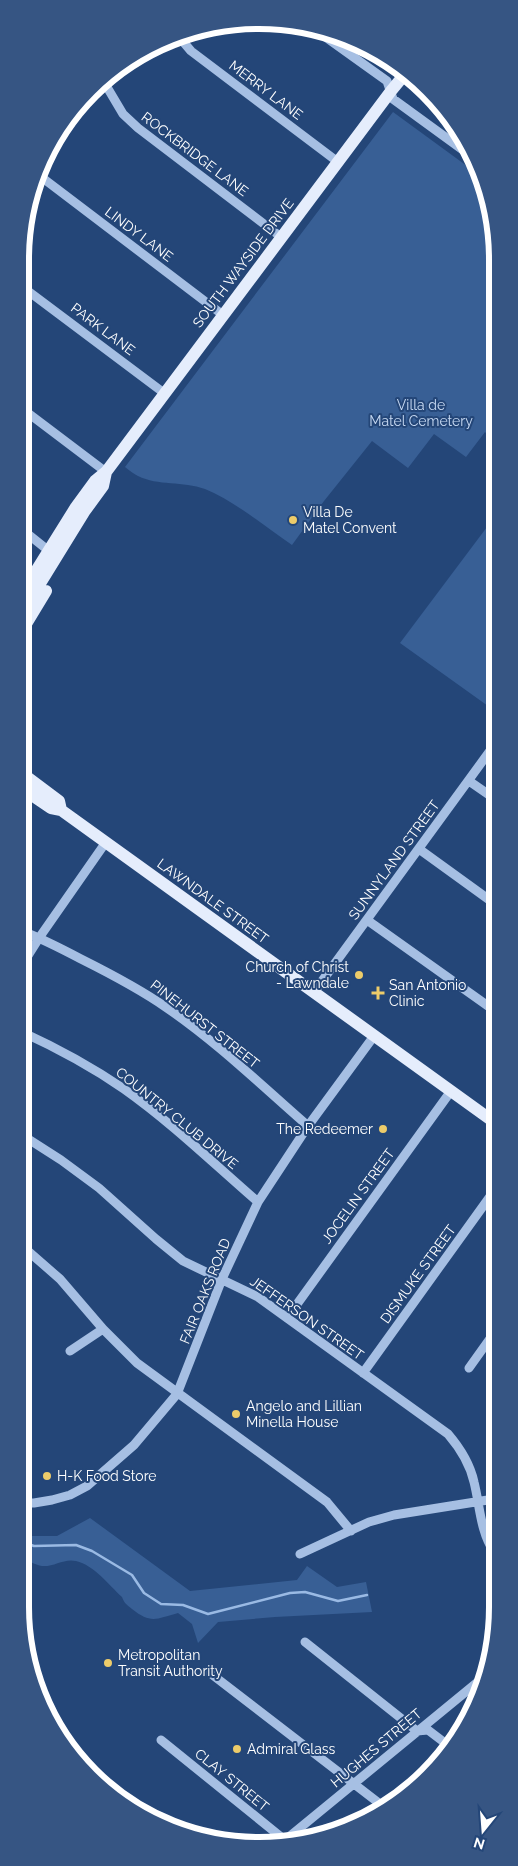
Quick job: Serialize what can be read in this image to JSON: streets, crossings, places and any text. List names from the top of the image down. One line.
{"streets":{"main road":["SOUTH WAYSIDE DRIVE","LAWNDALE STREET"],"street":["MERRY LANE","ROCKBRIDGE LANE","LINDY LANE","PARK LANE","SUNNYLAND STREET","PINEHURST STREET","COUNTRY CLUB DRIVE","JOCELIN STREET","DISMUKE STREET","FAIR OAKS ROAD","JEFFERSON STREET","HUGHES STREET","CLAY STREET"]},"crossings":[["MERRY LANE","SOUTH WAYSIDE DRIVE"],["ROCKBRIDGE LANE","SOUTH WAYSIDE DRIVE"],["LINDY LANE","SOUTH WAYSIDE DRIVE"],["SOUTH WAYSIDE DRIVE","PARK LANE"],["SUNNYLAND STREET","LAWNDALE STREET"],["LAWNDALE STREET","JOCELIN STREET"],["LAWNDALE STREET","FAIR OAKS ROAD"],["PINEHURST STREET","FAIR OAKS ROAD"],["COUNTRY CLUB DRIVE","FAIR OAKS ROAD"],["JOCELIN STREET","JEFFERSON STREET"],["DISMUKE STREET","JEFFERSON STREET"],["FAIR OAKS ROAD","JEFFERSON STREET"]],"parks":["Villa de Matel Cemetery"],"places":{"other":["Villa De Matel Convent","Church of Christ - Lawndale","The Redeemer","Angelo and Lillian Minella House","H-K Food Store","Metropolitan Transit Authority","Admiral Glass"],"health":["San Antonio Clinic"]},"north":"bottom"}
